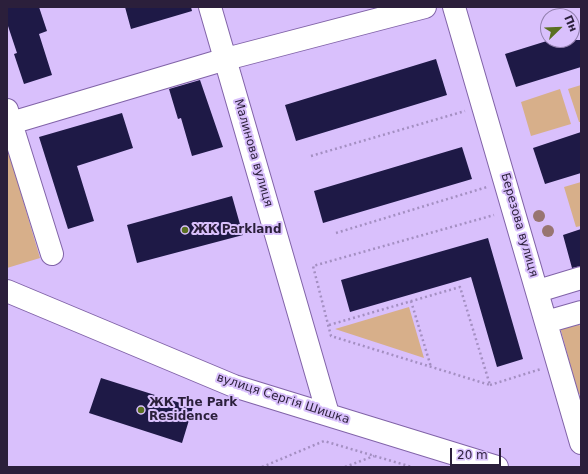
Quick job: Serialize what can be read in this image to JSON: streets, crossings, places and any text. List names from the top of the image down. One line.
{"streets":{"street":["Малинова вулиця","Березова вулиця","вулиця Сергія Шишка"]},"crossings":[["Малинова вулиця","вулиця Сергія Шишка"]],"places":["ЖК Parkland","ЖК The Park Residence"],"scale_bar":"20 m","north":"top right"}
